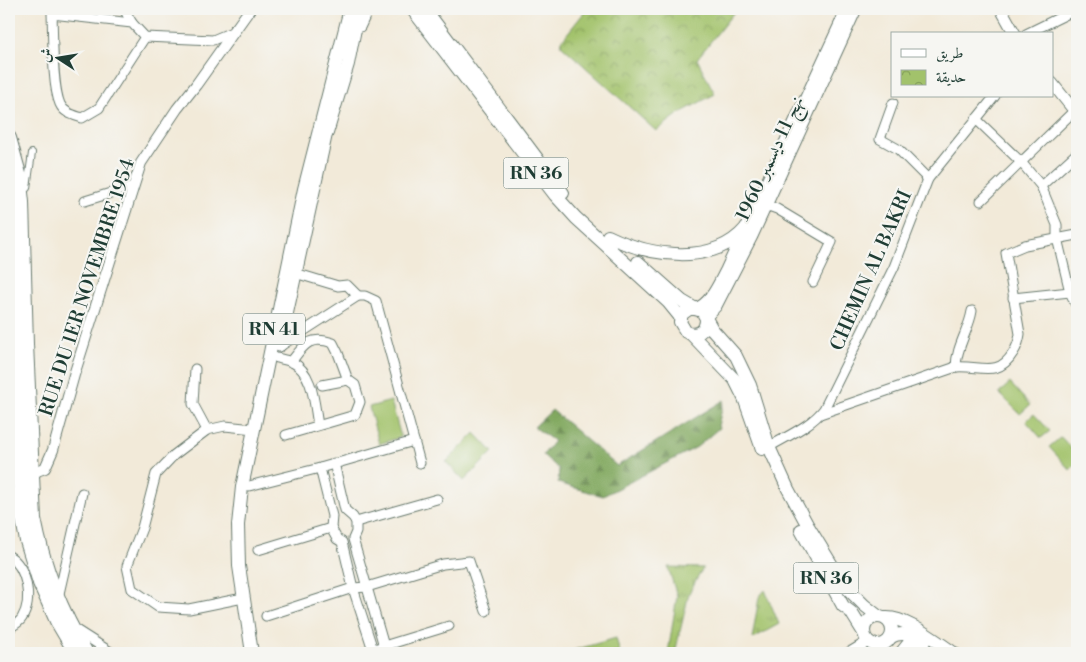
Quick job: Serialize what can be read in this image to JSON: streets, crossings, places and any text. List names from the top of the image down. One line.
{"streets":{"main road":["نهج 11 ديسمبر 1960","RN 36","RN 41"],"street":["CHEMIN AL BAKRI","RUE DU 1ER NOVEMBRE 1954"]},"crossings":[["نهج 11 ديسمبر 1960","RN 36"]],"legend":["طريق","حديقة"],"north":"left"}
